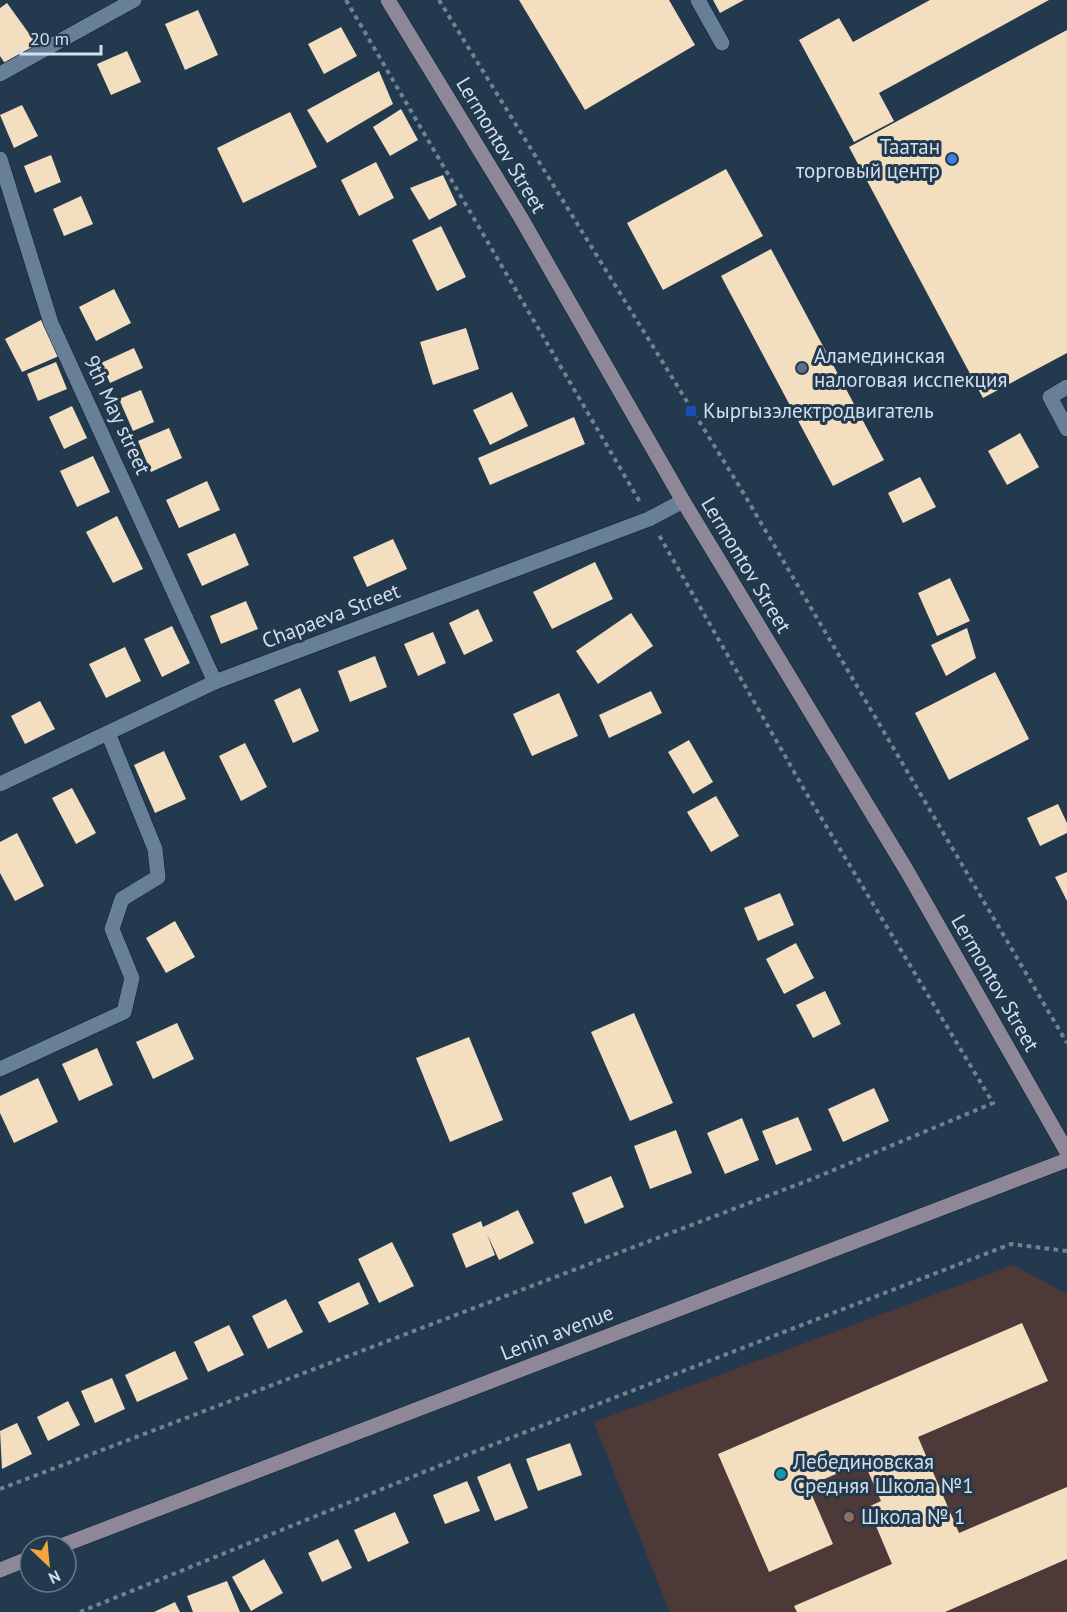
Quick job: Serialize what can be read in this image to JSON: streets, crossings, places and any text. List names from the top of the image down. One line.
{"streets":{"main road":["Lermontov Street","Lenin avenue"],"street":["9th May street","Chapaeva Street"]},"crossings":[["Lermontov Street","Chapaeva Street"],["9th May street","Chapaeva Street"]],"places":{"other":["Таатан торговый центр","Аламединская налоговая исспекция","Лебединовская Средняя Школа №1","Школа № 1"],"transit":["Кыргызэлектродвигатель"]},"scale_bar":"20 m","north":"bottom right"}
